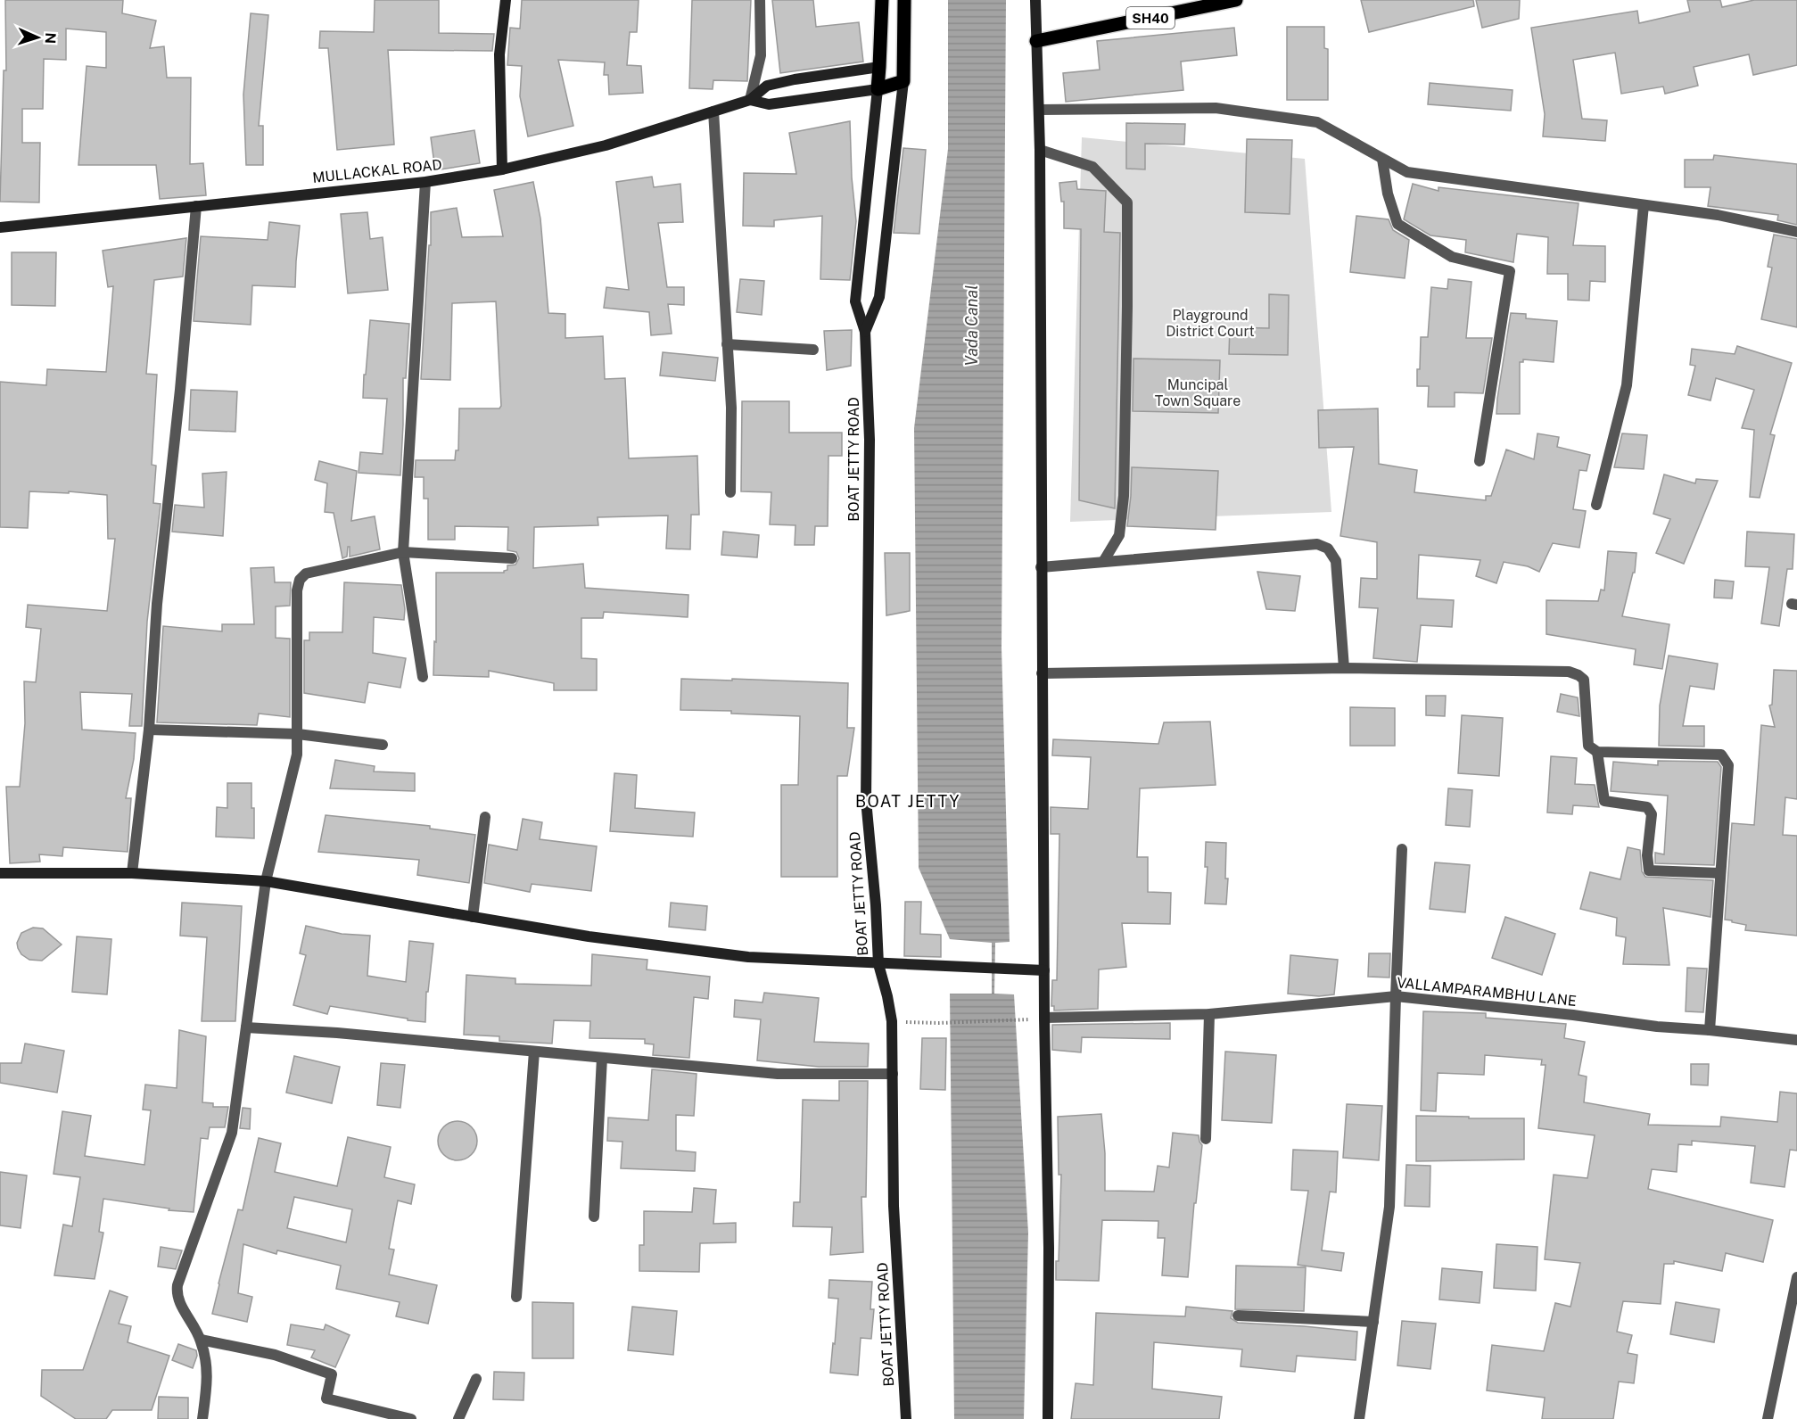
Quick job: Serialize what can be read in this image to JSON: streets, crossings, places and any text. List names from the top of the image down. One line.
{"streets":{"main road":["SH40","MULLACKAL ROAD","BOAT JETTY ROAD"],"street":["VALLAMPARAMBHU LANE"]},"districts":["BOAT JETTY"],"water":["Vada Canal"],"parks":["Playground District Court","Muncipal Town Square"],"north":"right"}
